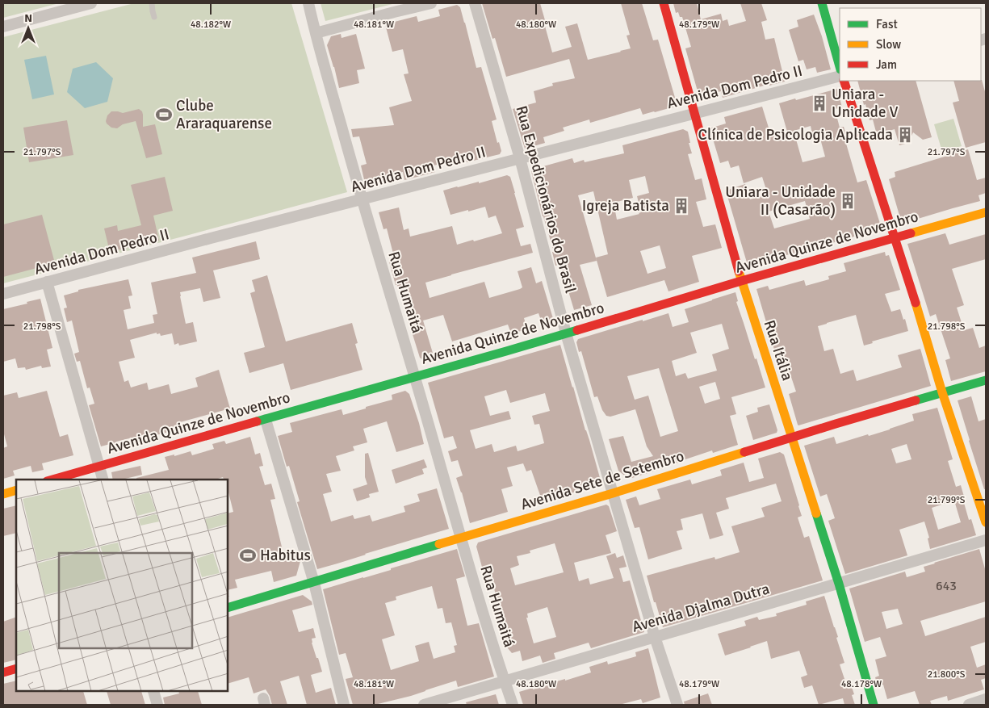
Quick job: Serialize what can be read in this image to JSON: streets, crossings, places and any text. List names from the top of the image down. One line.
{"streets":{"street":["Avenida Dom Pedro II","Rua Expedicionários do Brasil","Avenida Quinze de Novembro","Rua Humaitá","Rua Itália","Avenida Sete de Setembro","Avenida Djalma Dutra"]},"crossings":[["Avenida Dom Pedro II","Rua Expedicionários do Brasil"],["Avenida Dom Pedro II","Rua Humaitá"],["Avenida Dom Pedro II","Rua Itália"],["Rua Expedicionários do Brasil","Avenida Quinze de Novembro"],["Rua Expedicionários do Brasil","Avenida Sete de Setembro"],["Rua Expedicionários do Brasil","Avenida Djalma Dutra"],["Avenida Quinze de Novembro","Rua Humaitá"],["Avenida Quinze de Novembro","Rua Itália"],["Rua Humaitá","Avenida Sete de Setembro"],["Rua Humaitá","Avenida Djalma Dutra"],["Rua Itália","Avenida Sete de Setembro"],["Rua Itália","Avenida Djalma Dutra"]],"places":{"building":["Uniara - Unidade V","Clínica de Psicologia Aplicada","Uniara - Unidade II (Casarão)","Igreja Batista"],"sports":["Clube Araraquarense","Habitus"]},"house_numbers":["643"],"legend":["Fast","Slow","Jam"],"north":"top","coordinates":["48.182°W","48.181°W","48.180°W","48.179°W","21.797°S","21.798°S","21.799°S","21.800°S","48.178°W"]}
